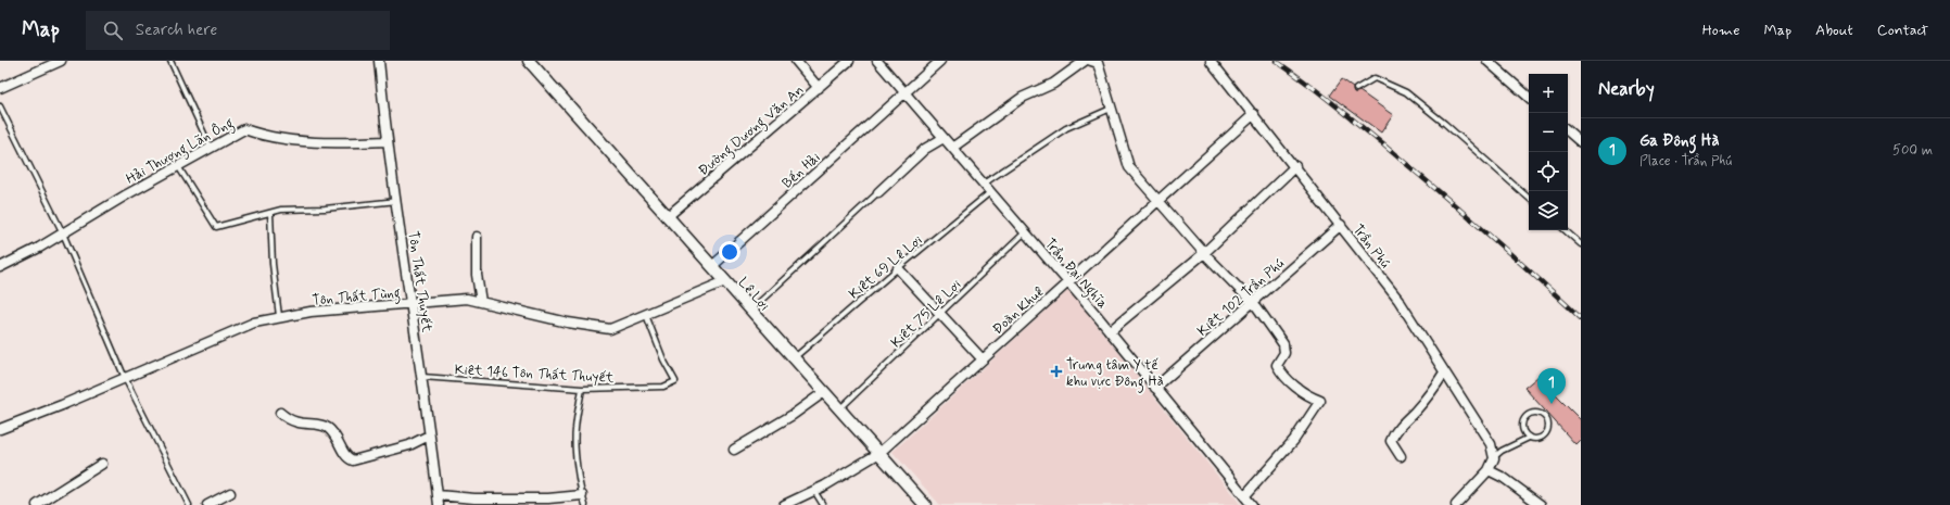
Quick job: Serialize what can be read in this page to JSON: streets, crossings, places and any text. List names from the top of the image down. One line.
{"streets":{"street":["Đường Dương Văn An","Hải Thượng Lãn Ông","Bến Hải","Trần Phú","Trần Đại Nghĩa","Tôn Thất Thuyết","Lê Lợi","Tôn Thất Tùng","Kiệt 102 Trần Phú","Đoàn Khuê"],"lane":["Kiệt 69 Lê Lợi","Kiệt 75 Lê Lợi","Kiệt 146 Tôn Thất Thuyết"]},"crossings":[["Đường Dương Văn An","Lê Lợi"],["Hải Thượng Lãn Ông","Tôn Thất Thuyết"],["Bến Hải","Trần Đại Nghĩa"],["Bến Hải","Lê Lợi"],["Trần Phú","Kiệt 102 Trần Phú"],["Trần Phú","Đoàn Khuê"],["Kiệt 69 Lê Lợi","Trần Đại Nghĩa"],["Kiệt 69 Lê Lợi","Lê Lợi"],["Trần Đại Nghĩa","Kiệt 102 Trần Phú"],["Trần Đại Nghĩa","Đoàn Khuê"],["Trần Đại Nghĩa","Kiệt 75 Lê Lợi"],["Tôn Thất Thuyết","Tôn Thất Tùng"],["Tôn Thất Thuyết","Kiệt 146 Tôn Thất Thuyết"],["Lê Lợi","Tôn Thất Tùng"],["Lê Lợi","Đoàn Khuê"],["Lê Lợi","Kiệt 75 Lê Lợi"],["Tôn Thất Tùng","Kiệt 146 Tôn Thất Thuyết"]],"places":{"health":["Trung tâm Y tế khu vực Đông Hà"]},"page":{"header":"Map","search":"Search here","nav":["Home","Map","About","Contact"],"heading":"Nearby","map_buttons":["+","−"],"list":[{"mark":"1","name":"Ga Đông Hà","note":"Place · Trần Phú","value":"500 m"}],"pins":"1"}}
